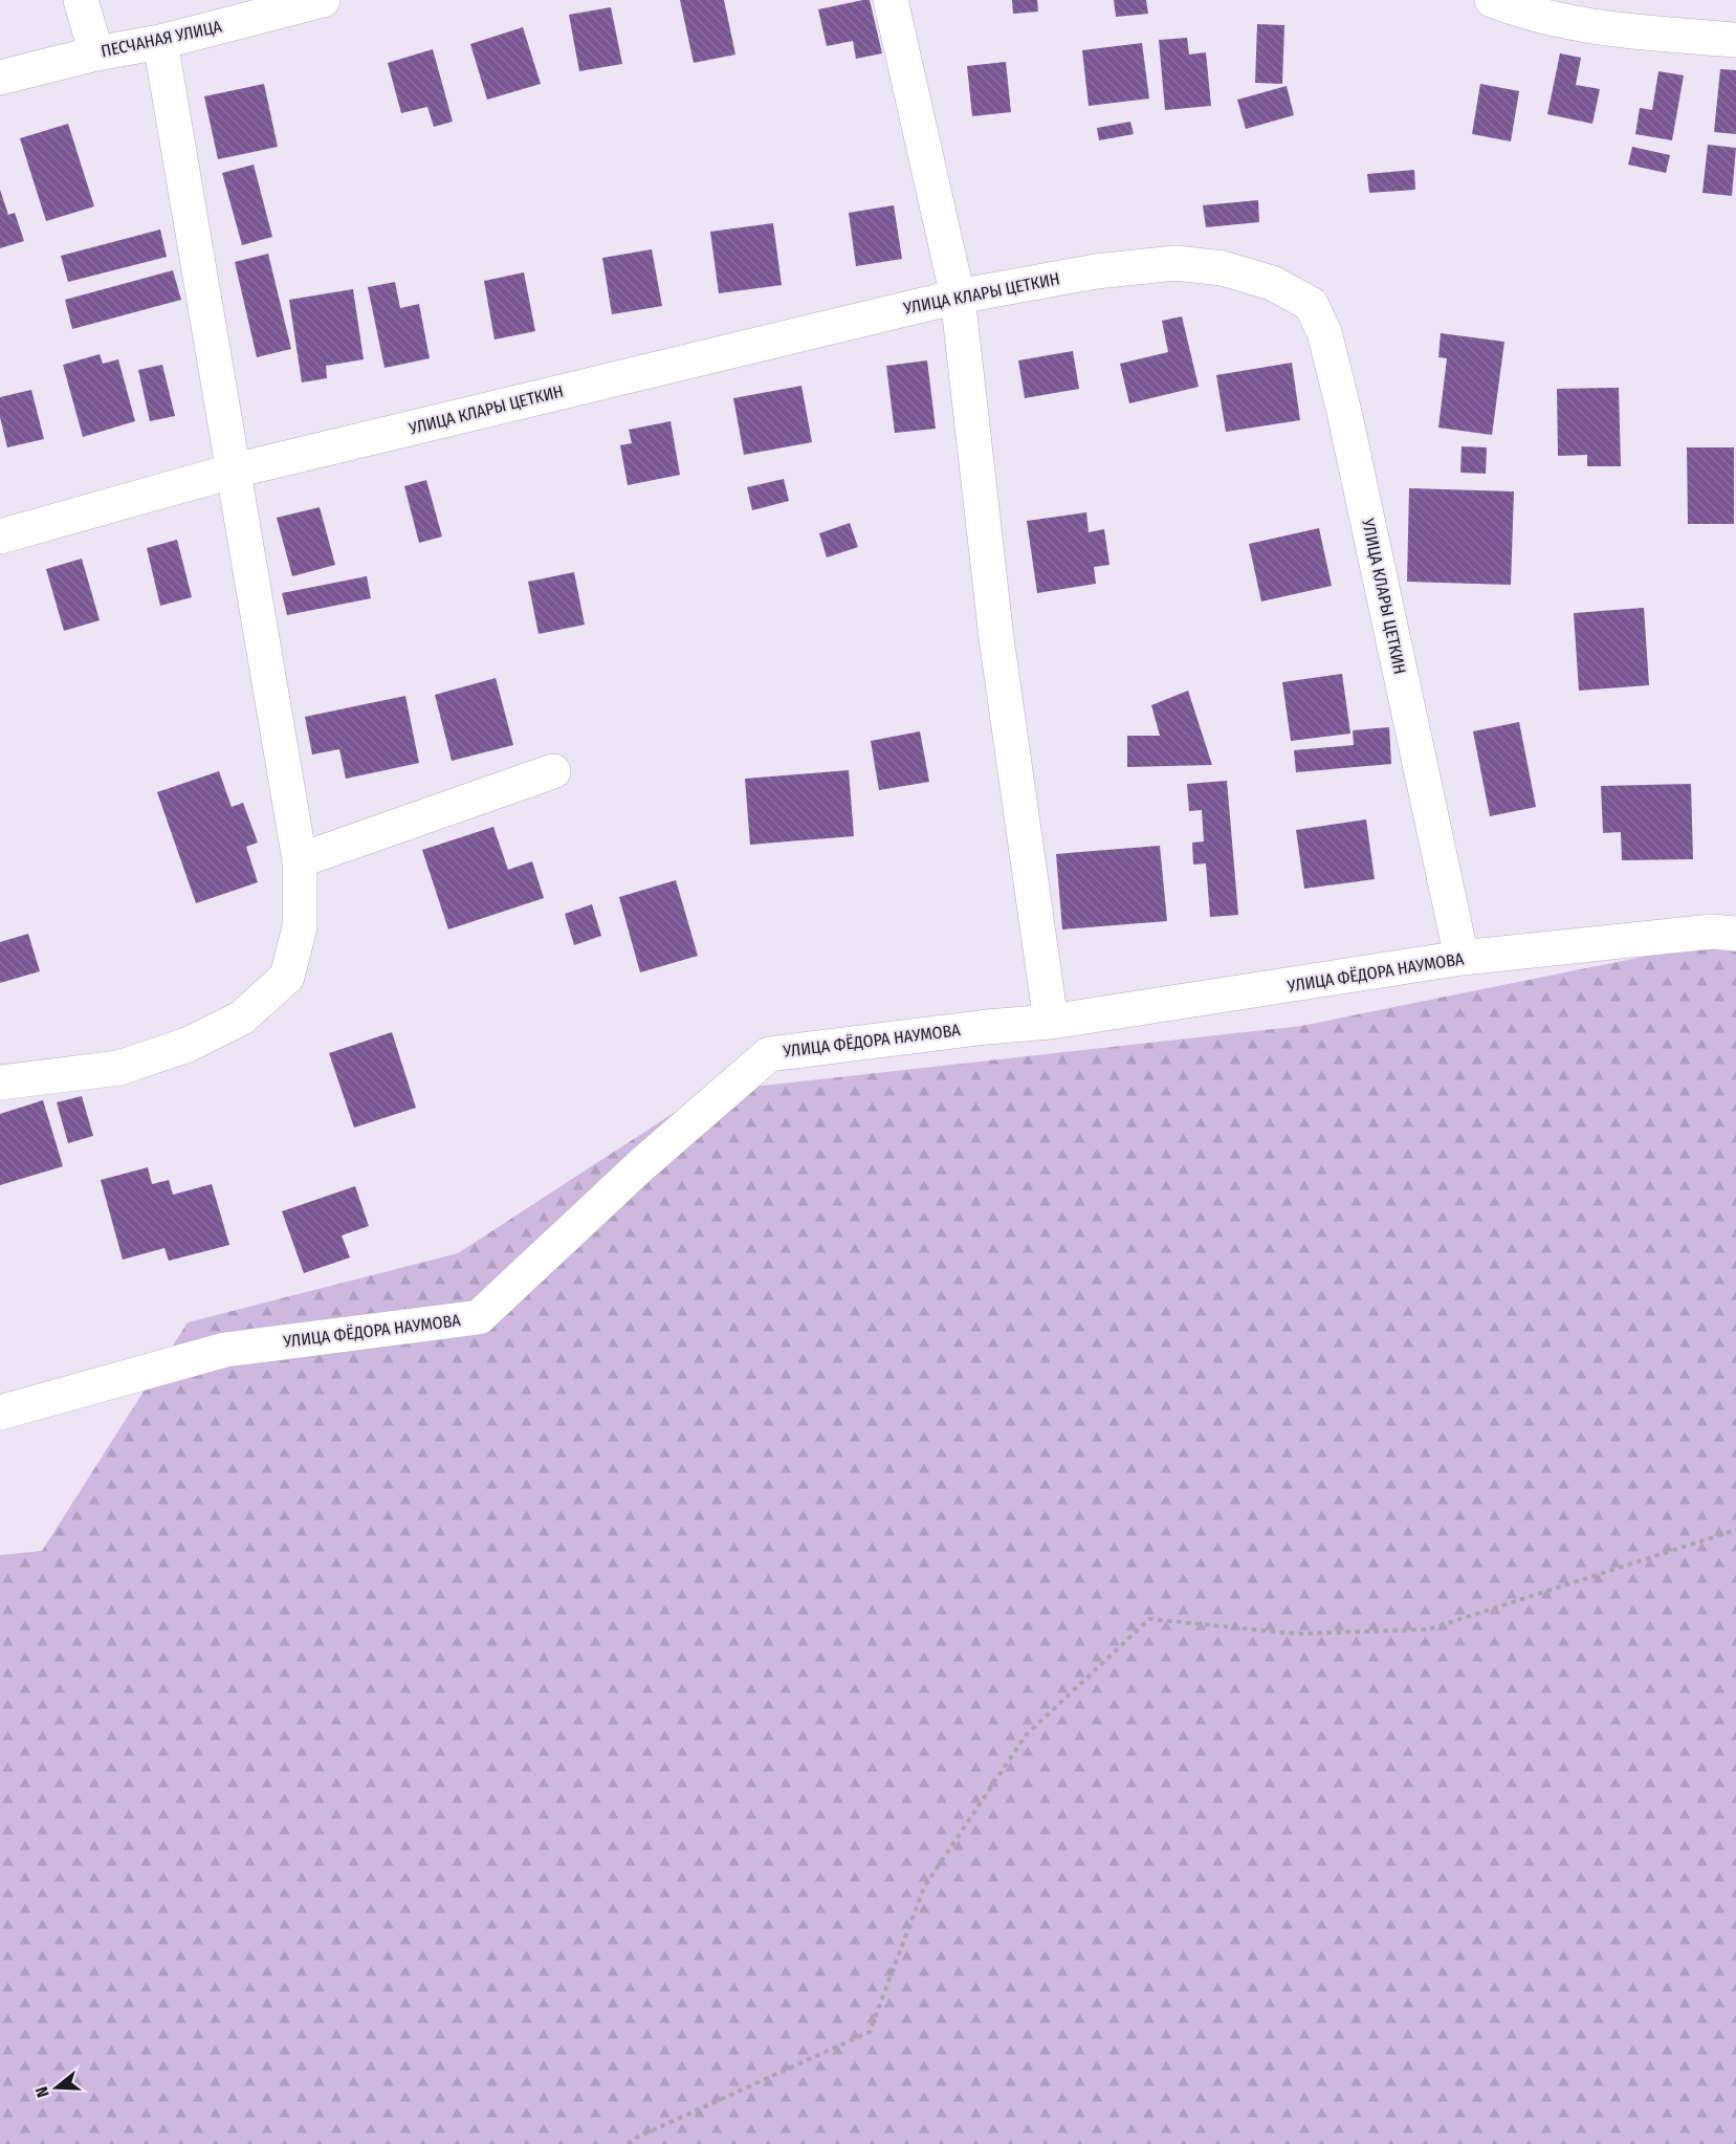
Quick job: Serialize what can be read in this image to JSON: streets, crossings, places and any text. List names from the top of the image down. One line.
{"streets":{"street":["ПЕСЧАНАЯ УЛИЦА","УЛИЦА КЛАРЫ ЦЕТКИН","УЛИЦА ФЁДОРА НАУМОВА"]},"crossings":[["УЛИЦА КЛАРЫ ЦЕТКИН","УЛИЦА ФЁДОРА НАУМОВА"]],"north":"left"}
